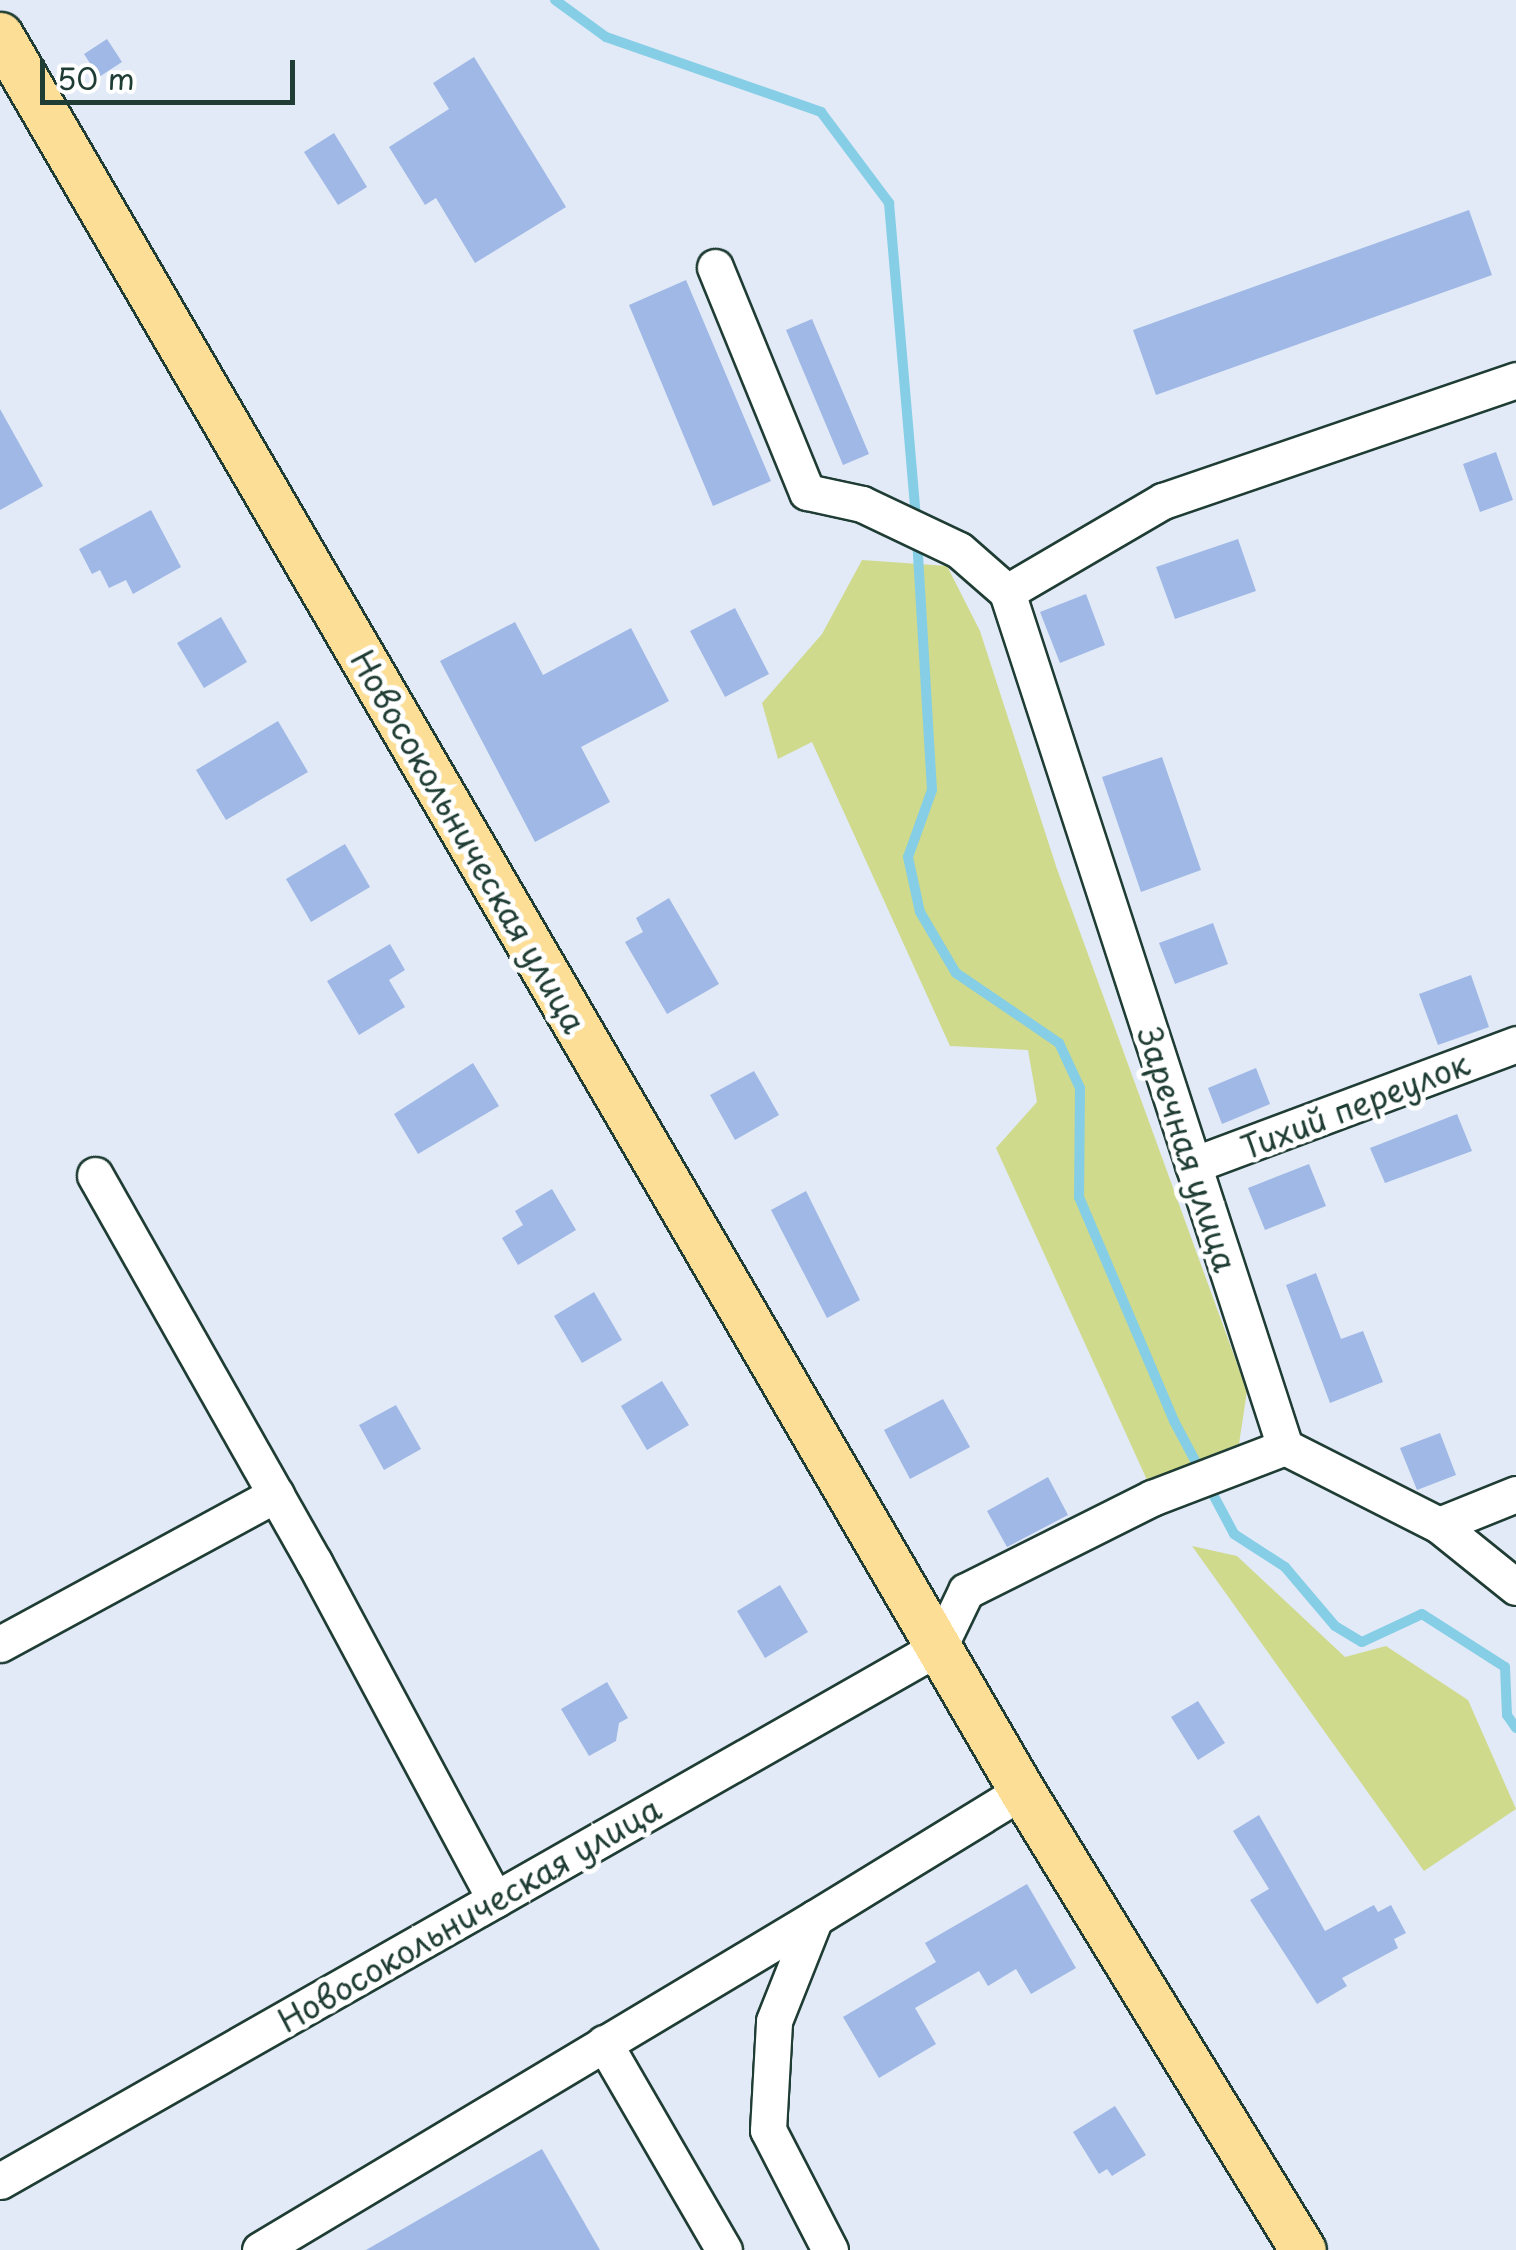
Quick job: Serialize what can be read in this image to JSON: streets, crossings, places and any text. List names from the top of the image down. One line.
{"streets":{"main road":["Новосокольническая улица"],"street":["Тихий переулок","Заречная улица"]},"crossings":[["Тихий переулок","Заречная улица"]],"scale_bar":"50 m"}
